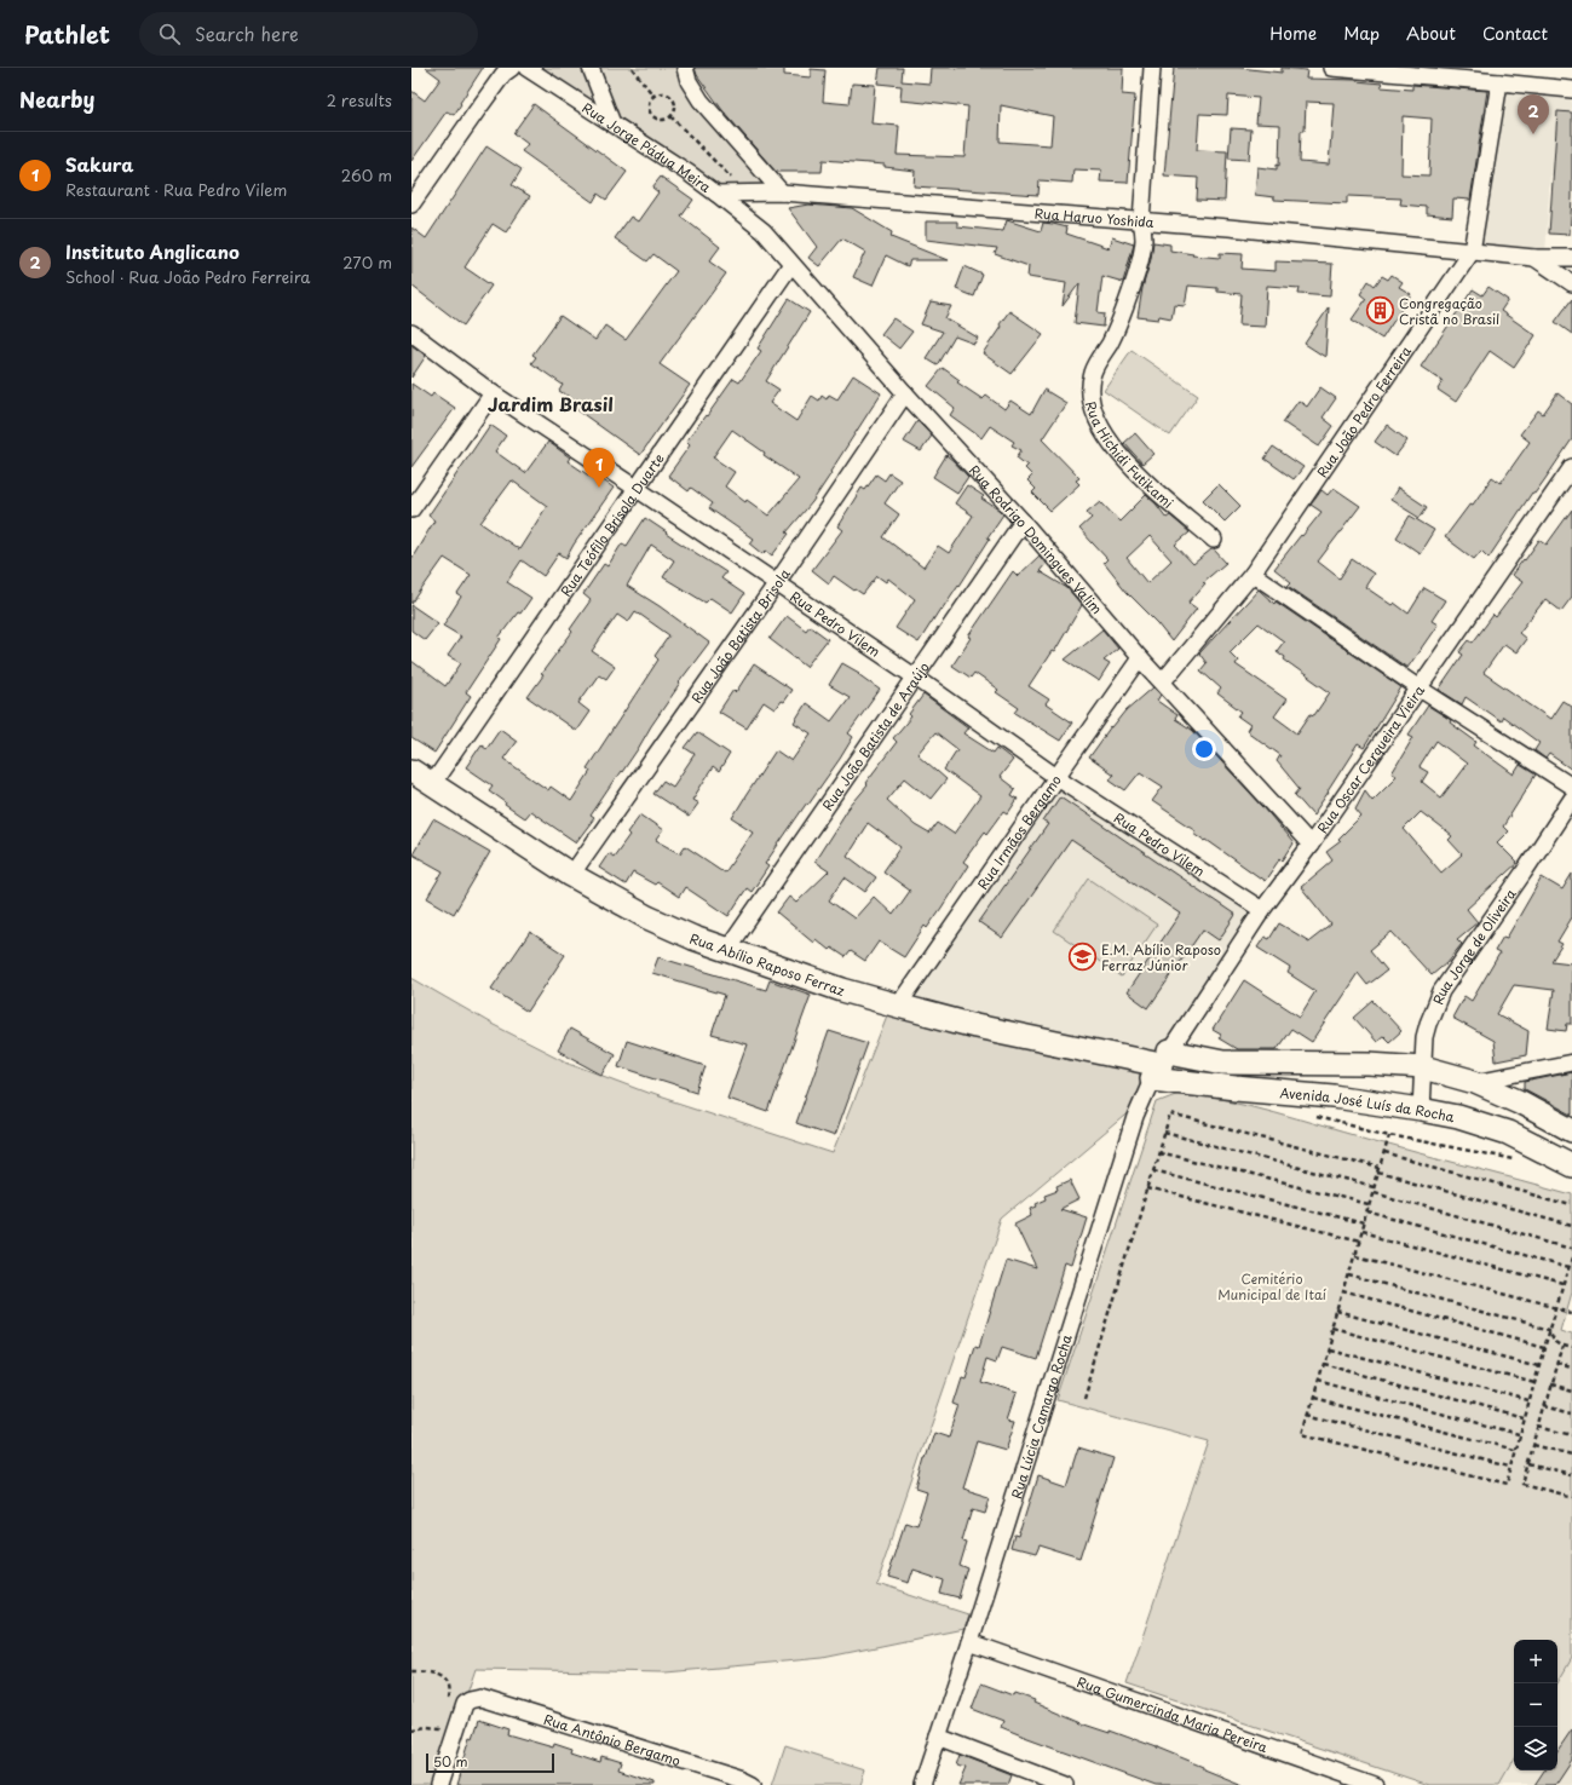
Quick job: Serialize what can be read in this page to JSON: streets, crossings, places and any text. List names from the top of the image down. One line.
{"streets":{"street":["Rua Jorge Pádua Meira","Rua Haruo Yoshida","Rua João Pedro Ferreira","Rua Hichidi Futikami","Rua Teófilo Brisola Duarte","Rua Rodrigo Domingues Valim","Rua Pedro Vilem","Rua João Batista Brisola","Rua João Batista de Araújo","Rua Oscar Cerqueira Vieira","Rua Irmãos Bergamo","Rua Jorge de Oliveira","Rua Abílio Raposo Ferraz","Avenida José Luís da Rocha","Rua Lúcia Camargo Rocha","Rua Gumercinda Maria Pereira","Rua Antônio Bergamo"]},"crossings":[["Rua Jorge Pádua Meira","Rua Haruo Yoshida"],["Rua Jorge Pádua Meira","Rua Rodrigo Domingues Valim"],["Rua Haruo Yoshida","Rua João Pedro Ferreira"],["Rua Haruo Yoshida","Rua Hichidi Futikami"],["Rua João Pedro Ferreira","Rua Rodrigo Domingues Valim"],["Rua Teófilo Brisola Duarte","Rua Rodrigo Domingues Valim"],["Rua Teófilo Brisola Duarte","Rua Pedro Vilem"],["Rua Teófilo Brisola Duarte","Rua Abílio Raposo Ferraz"],["Rua Rodrigo Domingues Valim","Rua João Batista Brisola"],["Rua Rodrigo Domingues Valim","Rua João Batista de Araújo"],["Rua Rodrigo Domingues Valim","Rua Oscar Cerqueira Vieira"],["Rua Rodrigo Domingues Valim","Rua Irmãos Bergamo"],["Rua Pedro Vilem","Rua João Batista Brisola"],["Rua Pedro Vilem","Rua João Batista de Araújo"],["Rua Pedro Vilem","Rua Oscar Cerqueira Vieira"],["Rua Pedro Vilem","Rua Irmãos Bergamo"],["Rua João Batista Brisola","Rua Abílio Raposo Ferraz"],["Rua João Batista de Araújo","Rua Abílio Raposo Ferraz"],["Rua Oscar Cerqueira Vieira","Rua Abílio Raposo Ferraz"],["Rua Oscar Cerqueira Vieira","Avenida José Luís da Rocha"],["Rua Oscar Cerqueira Vieira","Rua Lúcia Camargo Rocha"],["Rua Irmãos Bergamo","Rua Abílio Raposo Ferraz"],["Rua Jorge de Oliveira","Avenida José Luís da Rocha"],["Rua Abílio Raposo Ferraz","Avenida José Luís da Rocha"],["Rua Abílio Raposo Ferraz","Rua Lúcia Camargo Rocha"],["Avenida José Luís da Rocha","Rua Lúcia Camargo Rocha"],["Rua Lúcia Camargo Rocha","Rua Gumercinda Maria Pereira"]],"districts":["Jardim Brasil"],"parks":["Cemitério Municipal de Itaí"],"places":{"building":["Congregação Cristã no Brasil"],"school or university":["E.M. Abílio Raposo Ferraz Júnior"]},"scale_bar":"50 m","page":{"header":"Pathlet","search":"Search here","nav":["Home","Map","About","Contact"],"heading":["Nearby","2 results"],"pins":["2","1"],"list":[{"mark":"1","name":"Sakura","note":"Restaurant · Rua Pedro Vilem","value":"260 m"},{"mark":"2","name":"Instituto Anglicano","note":"School · Rua João Pedro Ferreira","value":"270 m"}],"map_buttons":["+","−"],"scale":"50 m"}}
